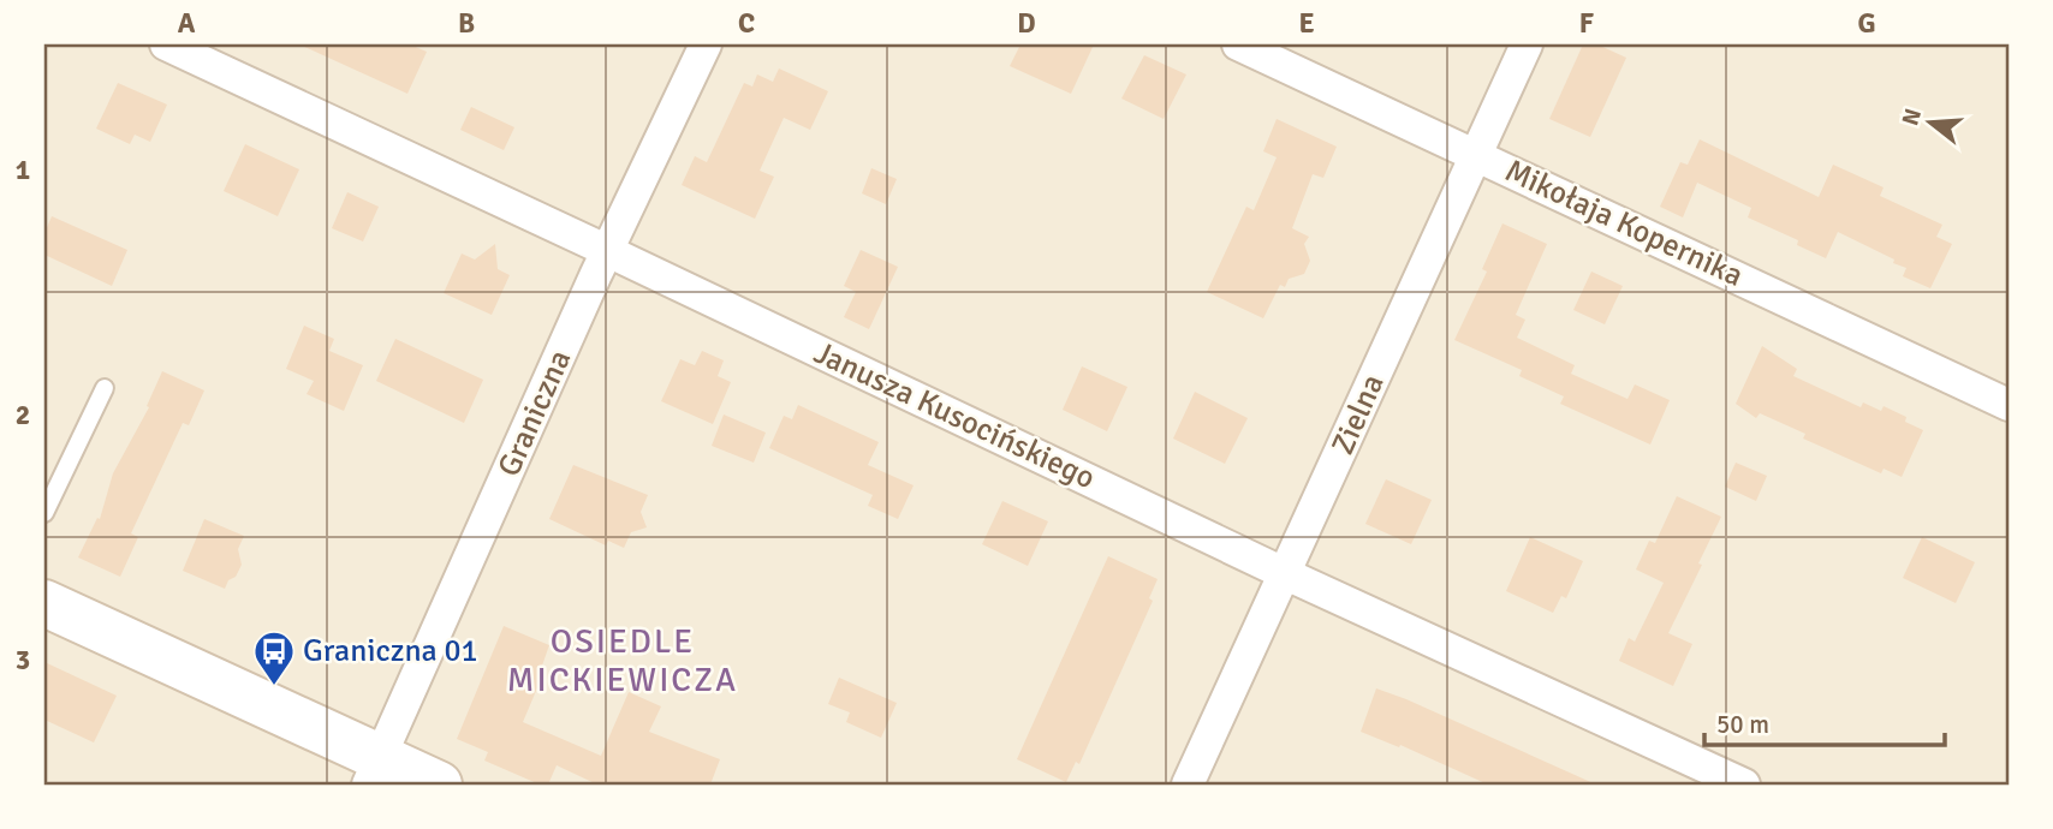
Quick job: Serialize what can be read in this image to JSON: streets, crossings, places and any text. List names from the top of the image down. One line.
{"streets":{"street":["Mikołaja Kopernika","Graniczna","Zielna","Janusza Kusocińskiego"]},"crossings":[["Mikołaja Kopernika","Zielna"],["Graniczna","Janusza Kusocińskiego"],["Zielna","Janusza Kusocińskiego"]],"districts":["OSIEDLE MICKIEWICZA"],"places":{"bus stop":["Graniczna 01"]},"scale_bar":"50 m","north":"left","grid":{"columns":["A","B","C","D","E","F","G"],"rows":["1","2","3"]}}
